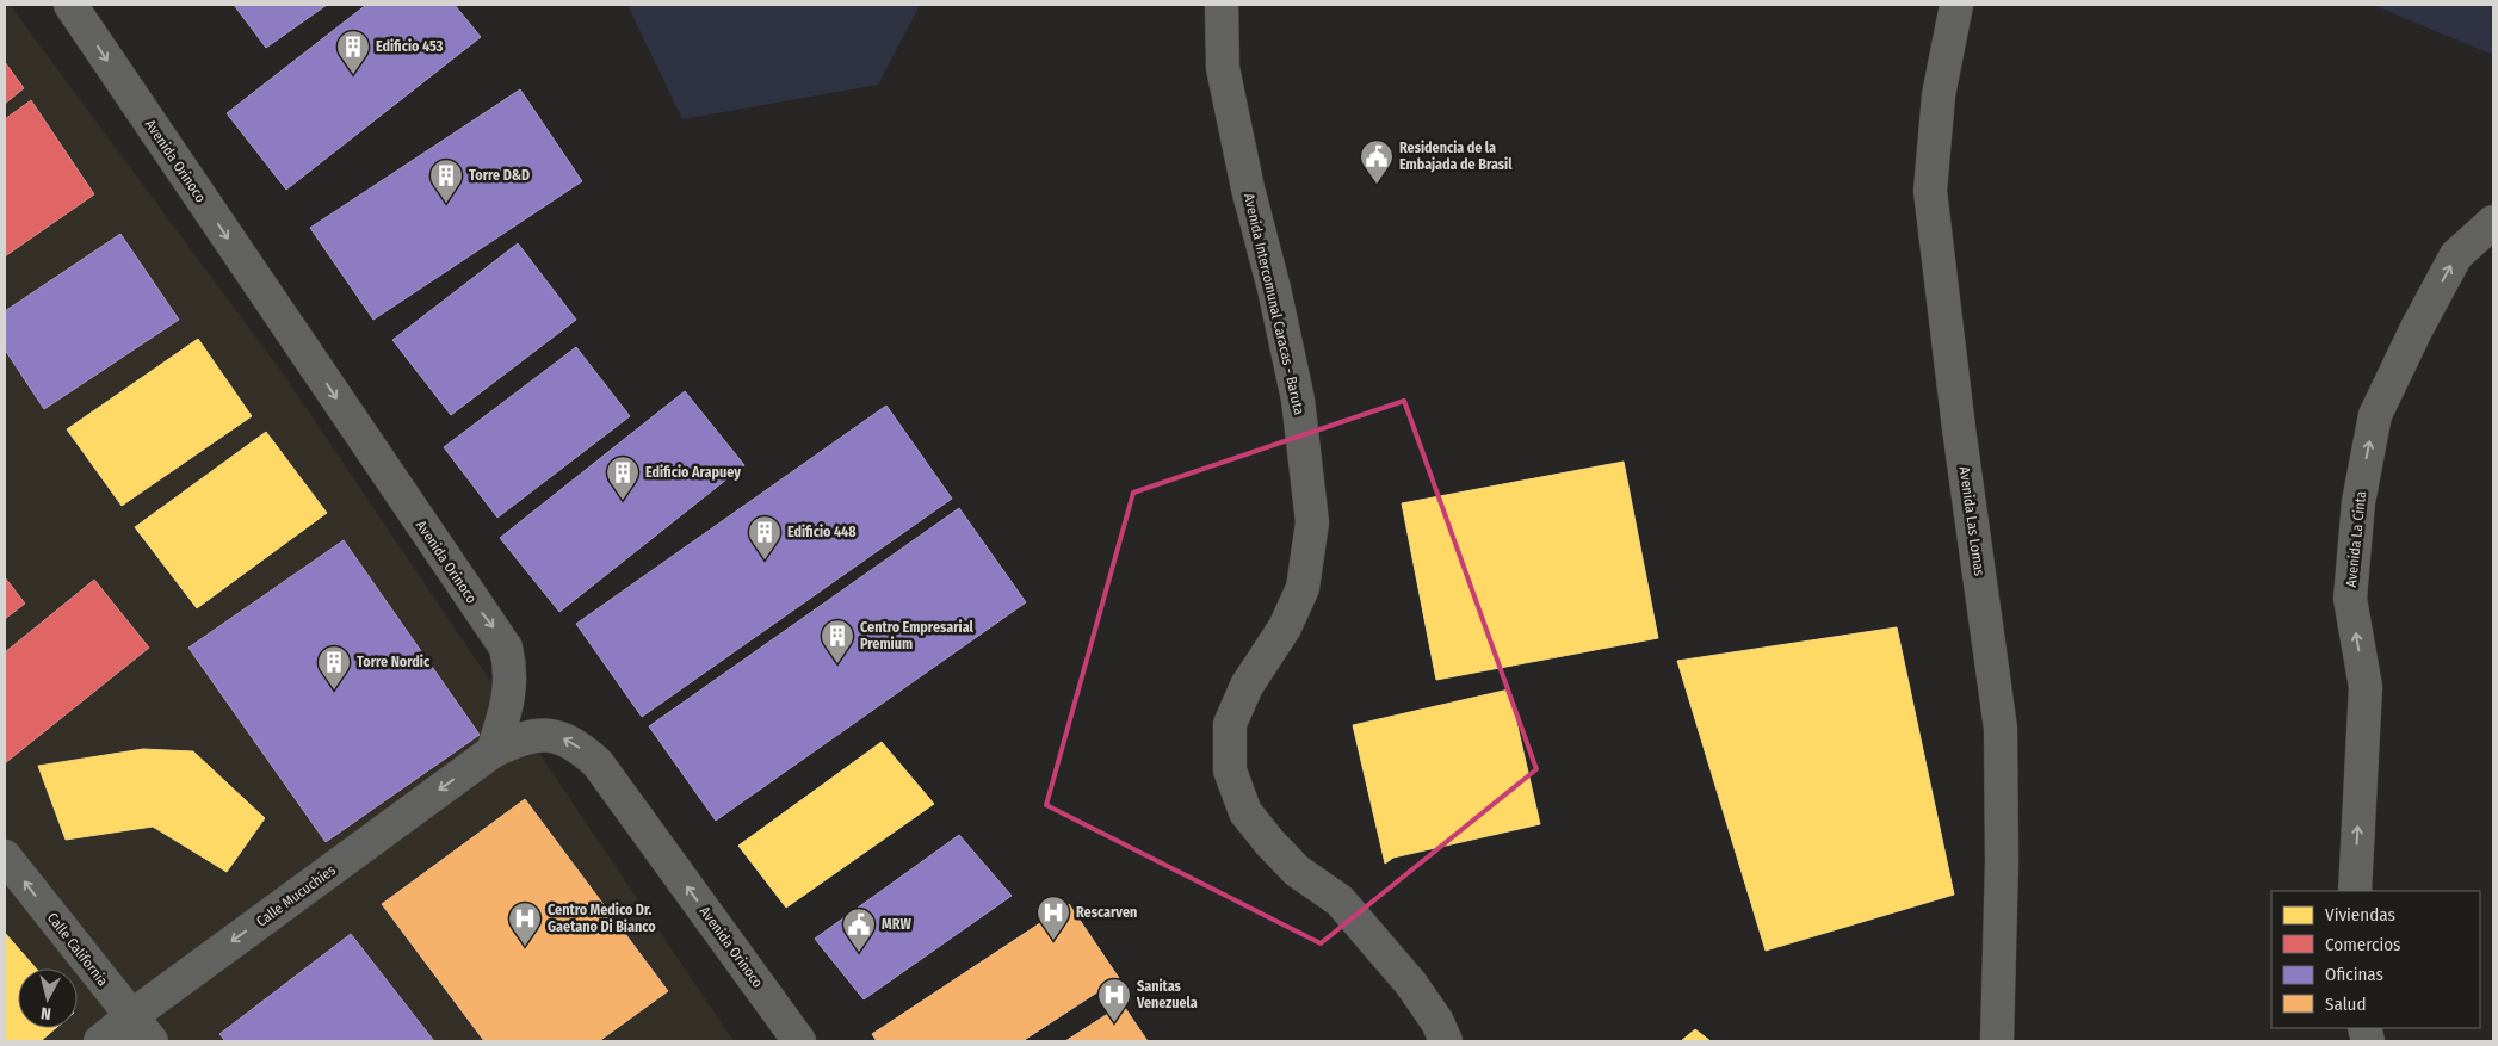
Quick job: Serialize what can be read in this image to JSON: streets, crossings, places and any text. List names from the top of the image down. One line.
{"streets":{"street":["Avenida Orinoco","Avenida Intercomunal Caracas - Baruta","Avenida Las Lomas","Avenida La Cinta","Calle Mucuchíes","Calle California"]},"crossings":[["Avenida Orinoco","Calle Mucuchíes"],["Calle Mucuchíes","Calle California"]],"one_way":["Avenida La Cinta","Calle Mucuchíes","Calle California"],"places":{"building":["Edificio 453","Torre D&D","Edificio Arapuey","Edificio 448","Centro Empresarial Premium","Torre Nordic"],"public building":["Residencia de la Embajada de Brasil","MRW"],"hospital":["Rescarven","Centro Medico Dr. Gaetano Di Bianco","Sanitas Venezuela"]},"legend":["Viviendas","Comercios","Oficinas","Salud"],"north":"bottom"}
